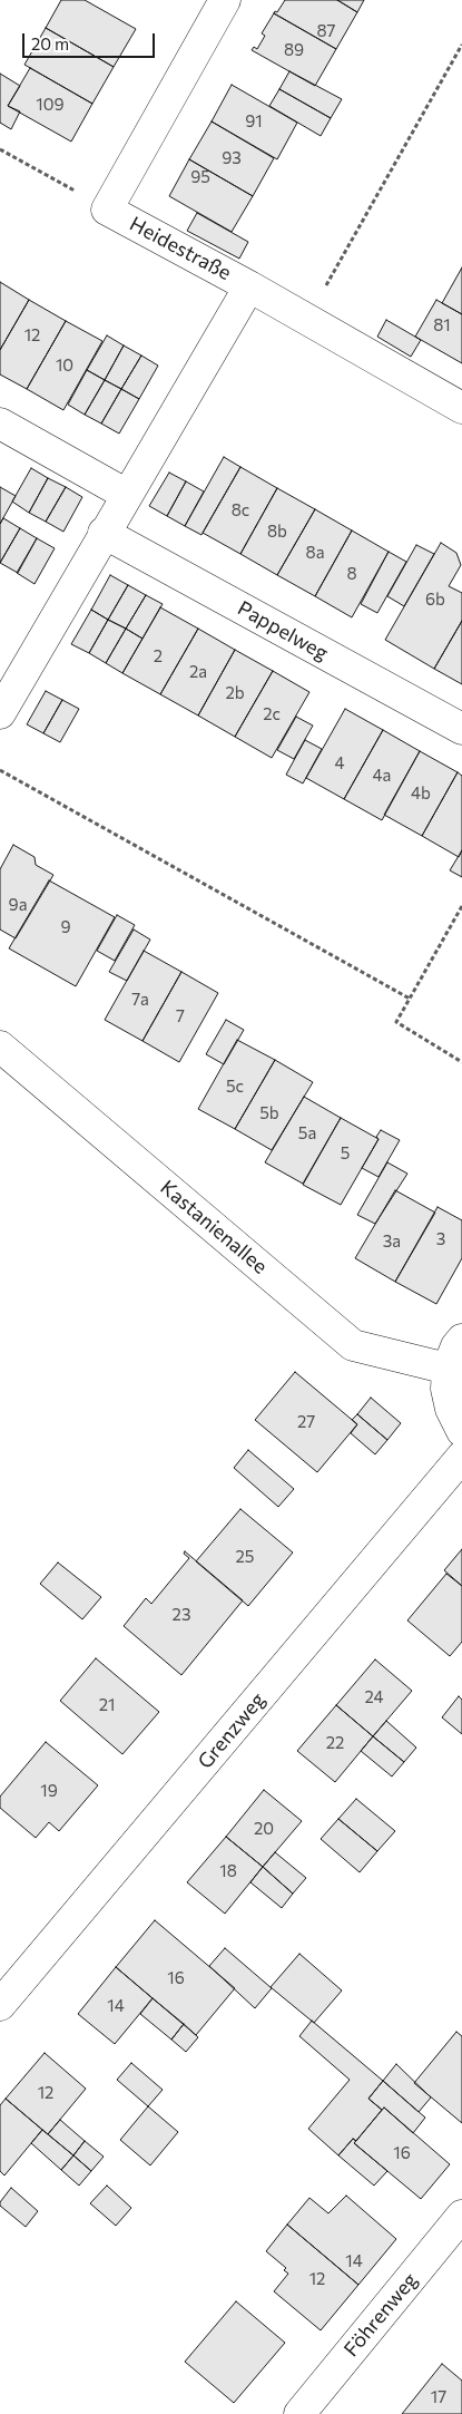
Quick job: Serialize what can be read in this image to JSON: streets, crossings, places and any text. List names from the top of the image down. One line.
{"streets":{"street":["Heidestraße","Pappelweg","Kastanienallee","Grenzweg","Föhrenweg"]},"house_numbers":["87","89","109","91","93","95","81","12","10","8c","8b","8a","8","6b","2","2a","2b","2c","4","4a","4b","9a","9","7a","7","5c","5b","5a","5","3","3a","27","25","23","24","21","22","19","20","18","16","14","12","16","14","12","17"],"scale_bar":"20 m"}
